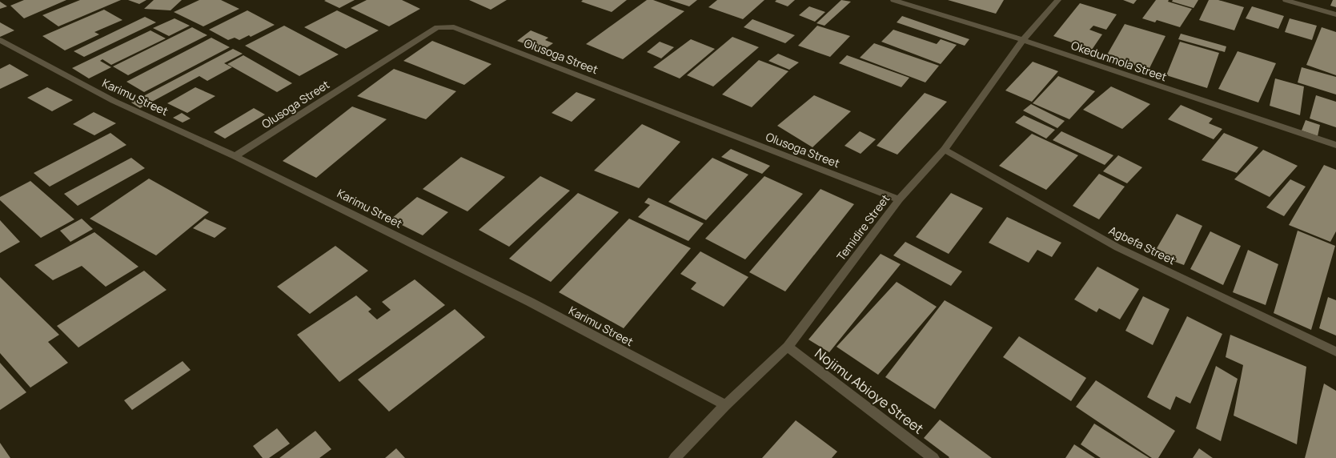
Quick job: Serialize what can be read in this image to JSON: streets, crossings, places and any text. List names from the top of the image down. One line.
{"streets":{"street":["Olusoga Street","Okedunmola Street","Karimu Street","Temidire Street","Agbefa Street","Nojimu Abioye Street"]},"crossings":[["Olusoga Street","Karimu Street"],["Olusoga Street","Temidire Street"],["Okedunmola Street","Temidire Street"],["Karimu Street","Temidire Street"],["Temidire Street","Agbefa Street"],["Temidire Street","Nojimu Abioye Street"]]}
